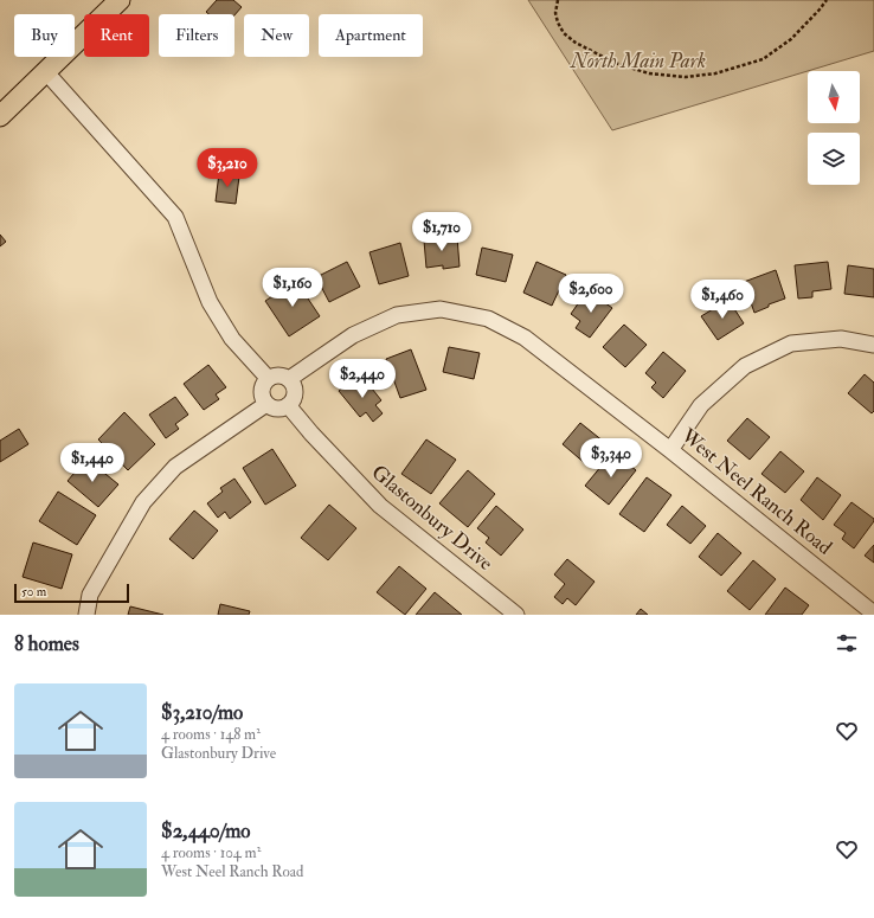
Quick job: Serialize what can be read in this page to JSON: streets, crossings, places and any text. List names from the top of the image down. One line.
{"streets":{"street":["West Neel Ranch Road","Glastonbury Drive"]},"crossings":[["West Neel Ranch Road","Glastonbury Drive"]],"parks":["North Main Park"],"scale_bar":"50 m","north":"bottom","page":{"chip":["Buy","Rent","Filters","New","Apartment"],"price":["$3,210","$1,710","$1,160","$2,600","$1,460","$2,440","$3,340","$1,440"],"scale":"50 m","heading":"8 homes","list":[{"name":"$3,210/mo","note":"4 rooms · 148 m² · Glastonbury Drive"},{"name":"$2,440/mo","note":"4 rooms · 104 m² · West Neel Ranch Road"}]}}
